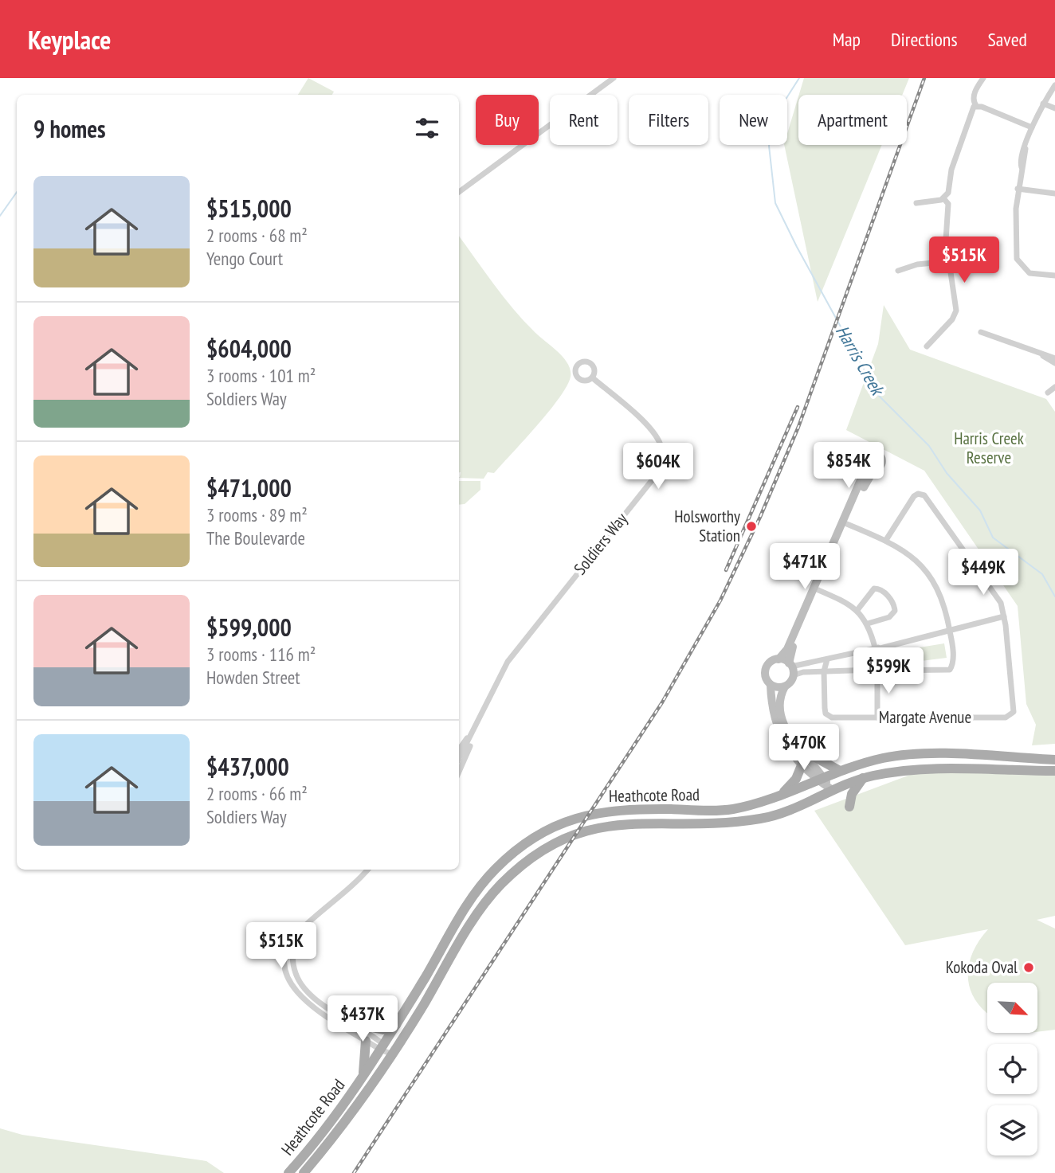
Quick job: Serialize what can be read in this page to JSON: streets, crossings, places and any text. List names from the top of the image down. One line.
{"streets":{"main road":["Heathcote Road"],"street":["Soldiers Way","Margate Avenue"]},"water":["Harris Creek"],"parks":["Harris Creek Reserve"],"places":["Holsworthy Station","Kokoda Oval"],"north":"bottom right","page":{"header":"Keyplace","nav":["Map","Directions","Saved"],"chip":["Buy","Rent","Filters","New","Apartment"],"heading":"9 homes","list":[{"name":"$515,000","note":"2 rooms · 68 m² · Yengo Court"},{"name":"$604,000","note":"3 rooms · 101 m² · Soldiers Way"},{"name":"$471,000","note":"3 rooms · 89 m² · The Boulevarde"},{"name":"$599,000","note":"3 rooms · 116 m² · Howden Street"},{"name":"$437,000","note":"2 rooms · 66 m² · Soldiers Way"}],"price":["$515K","$854K","$604K","$471K","$449K","$599K","$470K","$515K","$437K"]}}
